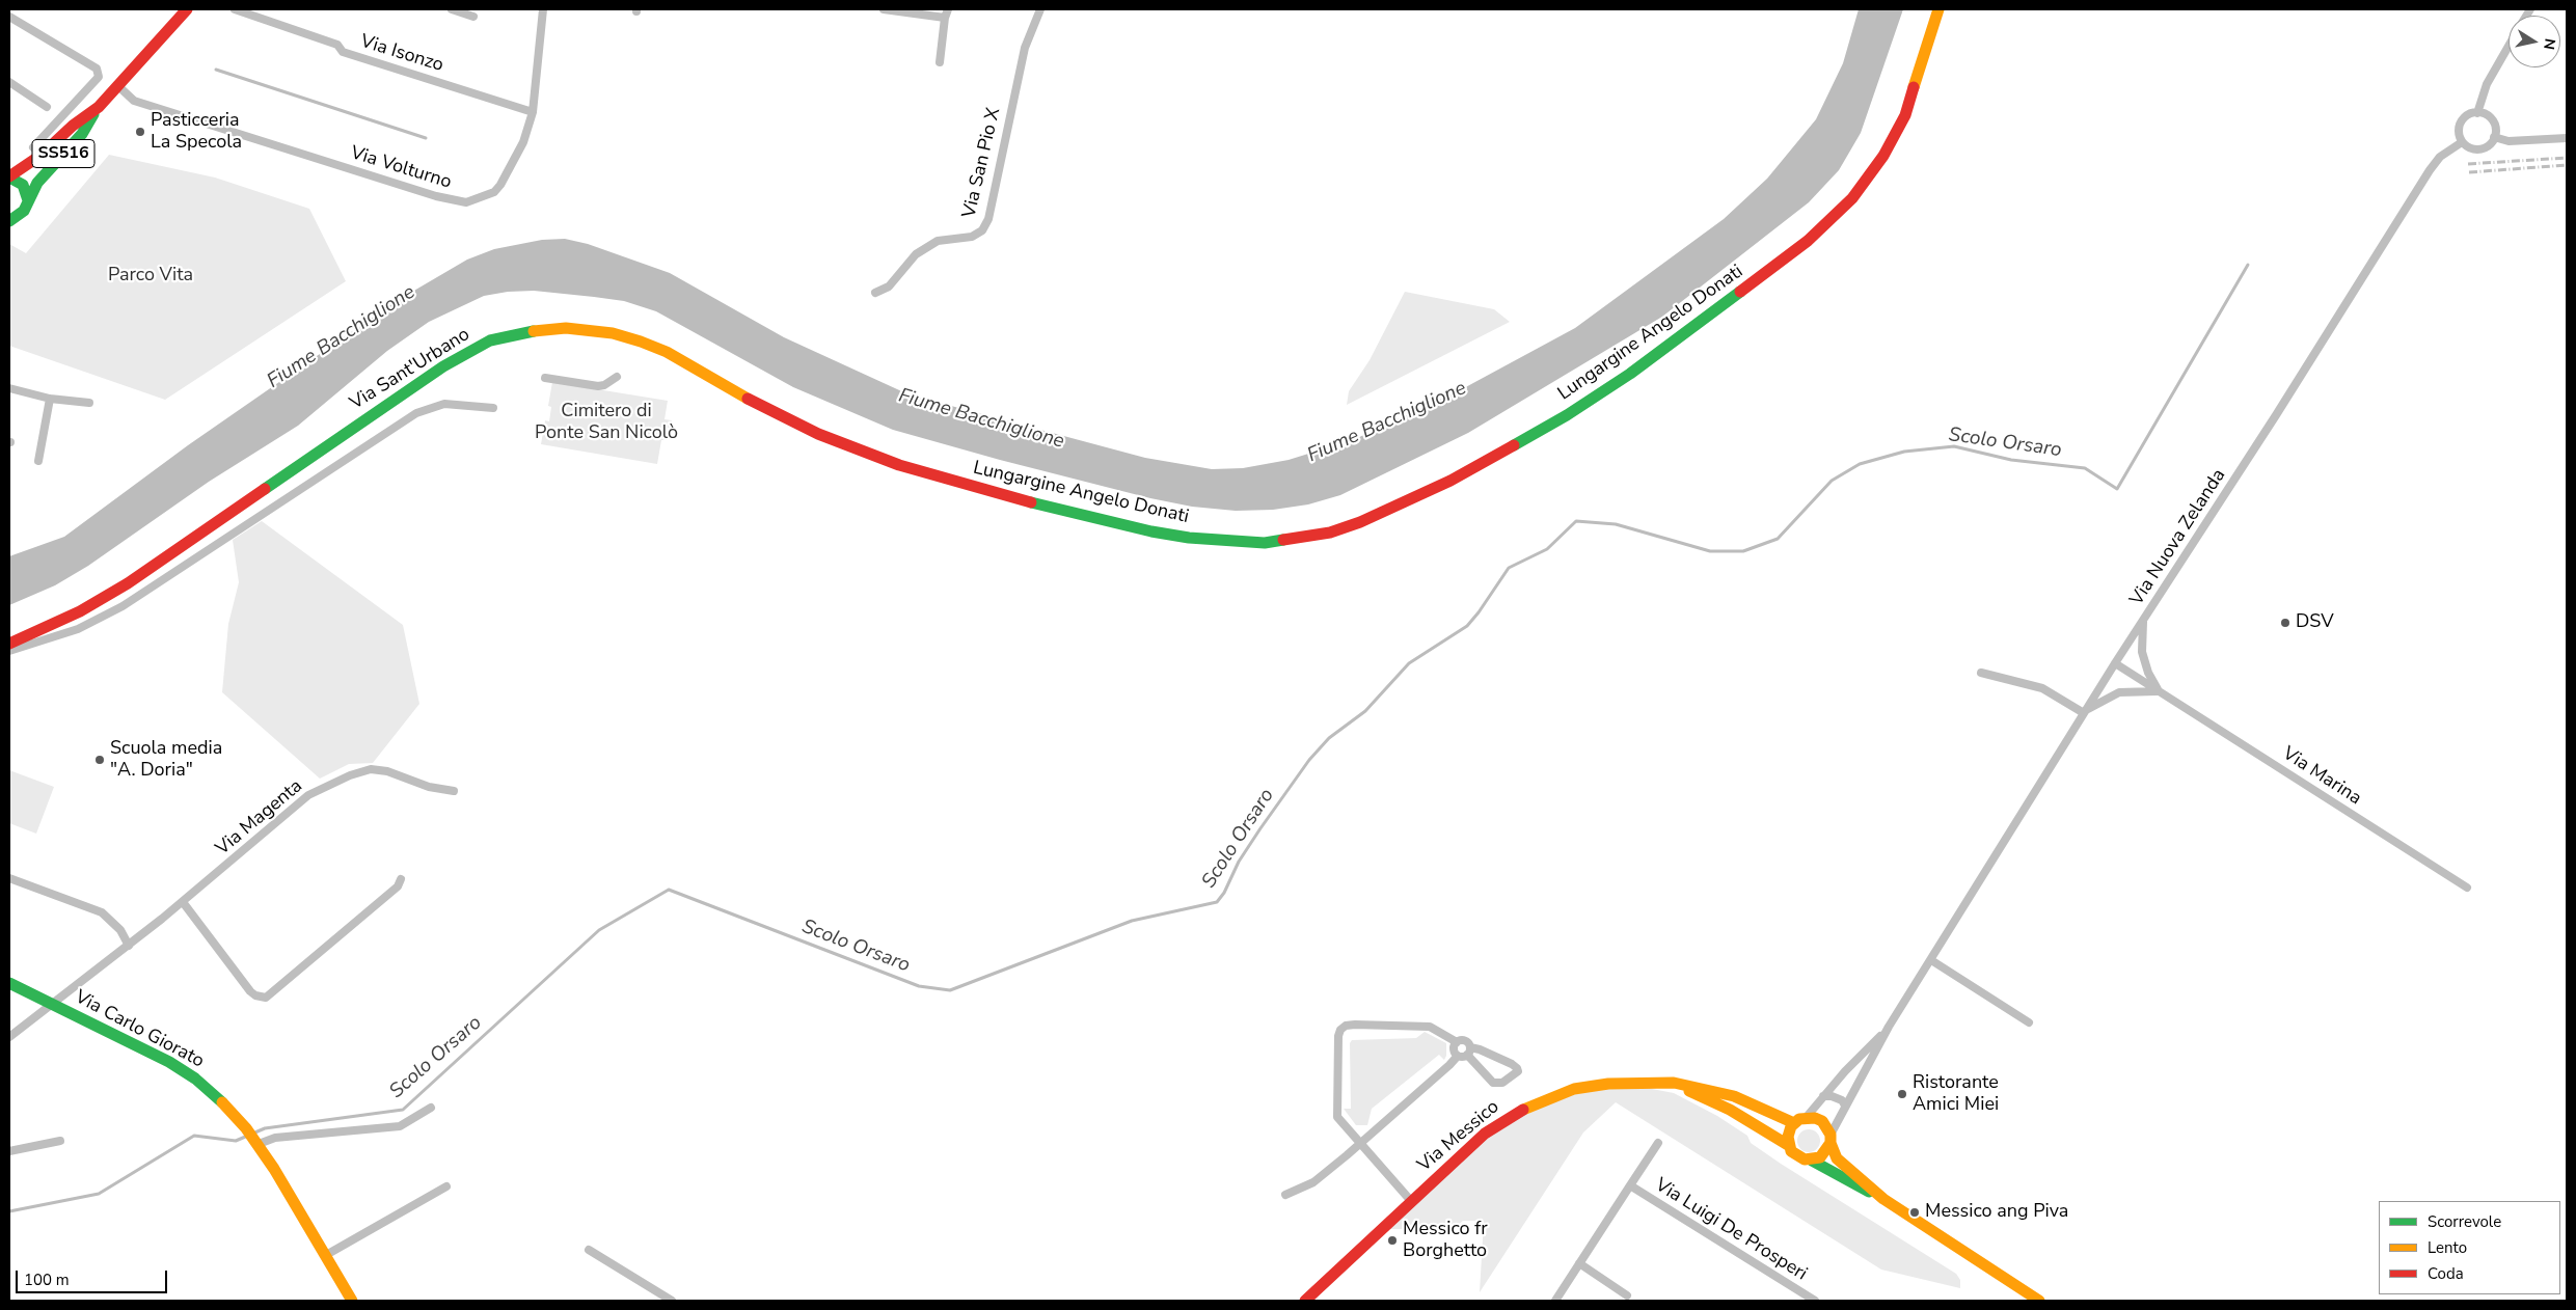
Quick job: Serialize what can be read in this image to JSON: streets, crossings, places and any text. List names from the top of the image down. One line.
{"streets":{"street":["Via Isonzo","SS516","Via San Pio X","Via Volturno","Lungargine Angelo Donati","Via Sant'Urbano","Via Nuova Zelanda","Via Marina","Via Magenta","Via Carlo Giorato","Via Messico","Via Luigi De Prosperi"]},"crossings":[["Via Isonzo","Via Volturno"],["SS516","Via Volturno"],["Lungargine Angelo Donati","Via Sant'Urbano"],["Via Nuova Zelanda","Via Marina"],["Via Nuova Zelanda","Via Messico"],["Via Magenta","Via Carlo Giorato"]],"water":["Fiume Bacchiglione","Scolo Orsaro"],"parks":["Parco Vita","Cimitero di Ponte San Nicolò"],"places":["Pasticceria La Specola","DSV","Scuola media \"A. Doria\"","Ristorante Amici Miei","Messico ang Piva","Messico fr Borghetto"],"legend":["Scorrevole","Lento","Coda"],"scale_bar":"100 m","north":"right"}
